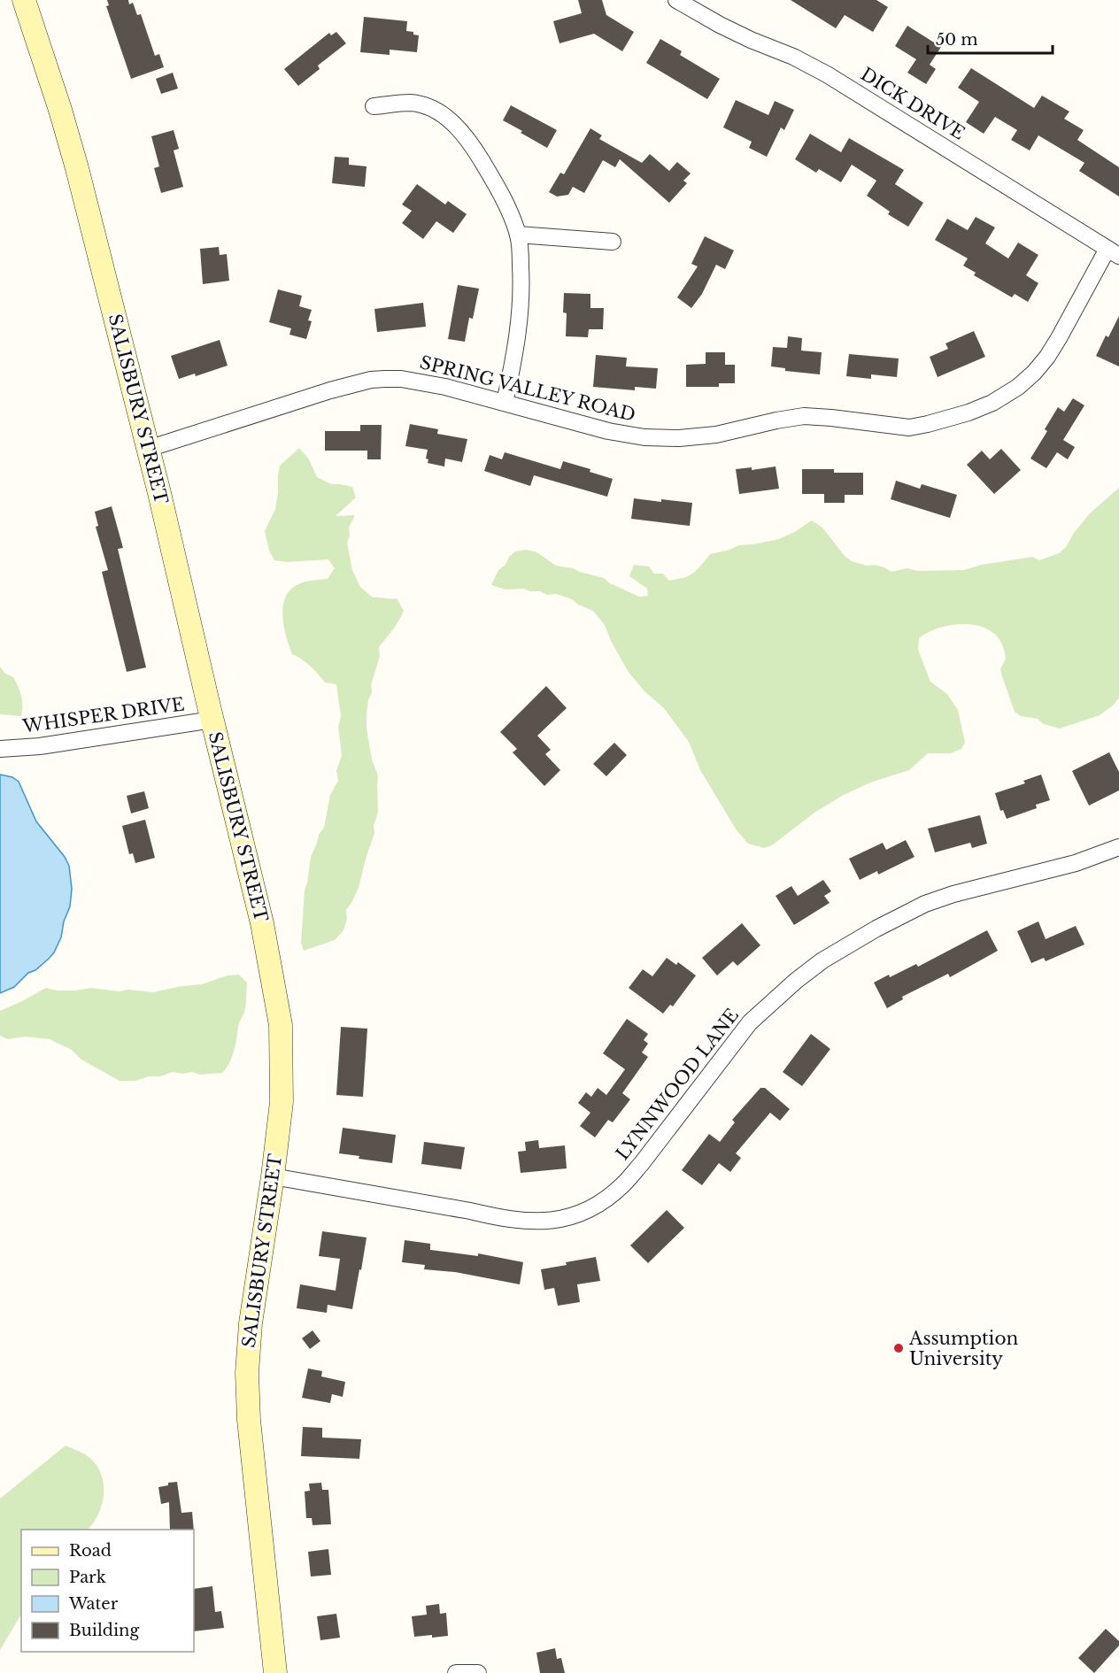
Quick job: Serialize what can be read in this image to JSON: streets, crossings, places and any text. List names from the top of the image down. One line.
{"streets":{"main road":["SALISBURY STREET"],"street":["DICK DRIVE","SPRING VALLEY ROAD","WHISPER DRIVE","LYNNWOOD LANE"]},"crossings":[["DICK DRIVE","SPRING VALLEY ROAD"],["SPRING VALLEY ROAD","SALISBURY STREET"],["SALISBURY STREET","WHISPER DRIVE"],["SALISBURY STREET","LYNNWOOD LANE"]],"places":["Assumption University"],"legend":["Road","Park","Water","Building"],"scale_bar":"50 m"}
